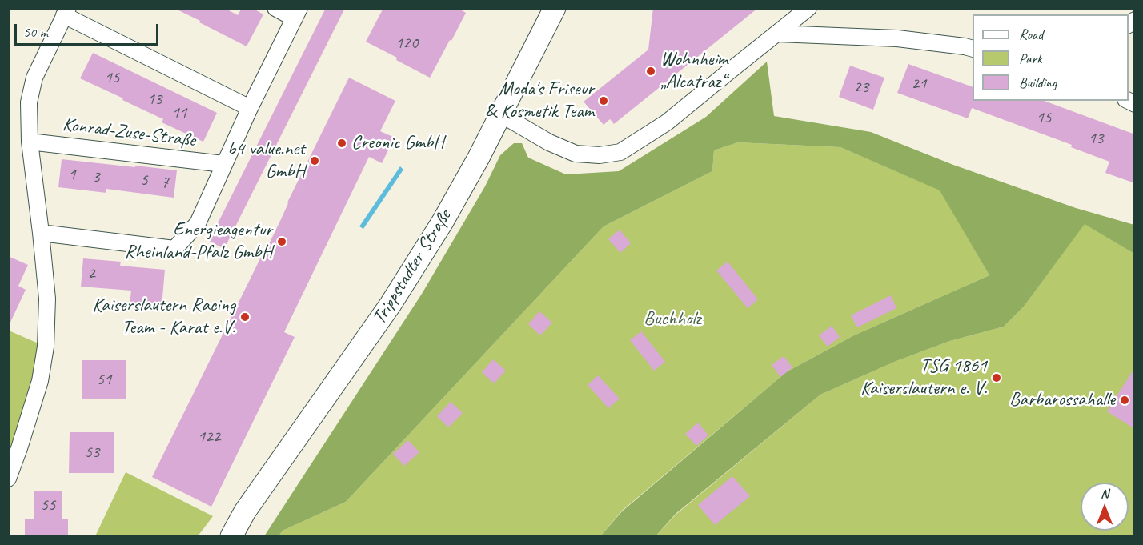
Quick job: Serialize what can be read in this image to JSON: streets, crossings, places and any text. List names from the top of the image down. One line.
{"streets":{"main road":["Trippstadter Straße"],"street":["Konrad-Zuse-Straße"]},"parks":["Buchholz"],"places":["Wohnheim „Alcatraz“","Moda's Friseur & Kosmetik Team","Creonic GmbH","b4 value.net GmbH","Energieagentur Rheinland-Pfalz GmbH","Kaiserslautern Racing Team - Karat e.V.","TSG 1861 Kaiserslautern e. V.","Barbarossahalle"],"house_numbers":["120","15","21","23","13","11","15","13","1","3","5","7","2","51","122","53","55"],"legend":["Road","Park","Building"],"scale_bar":"50 m","north":"top"}
